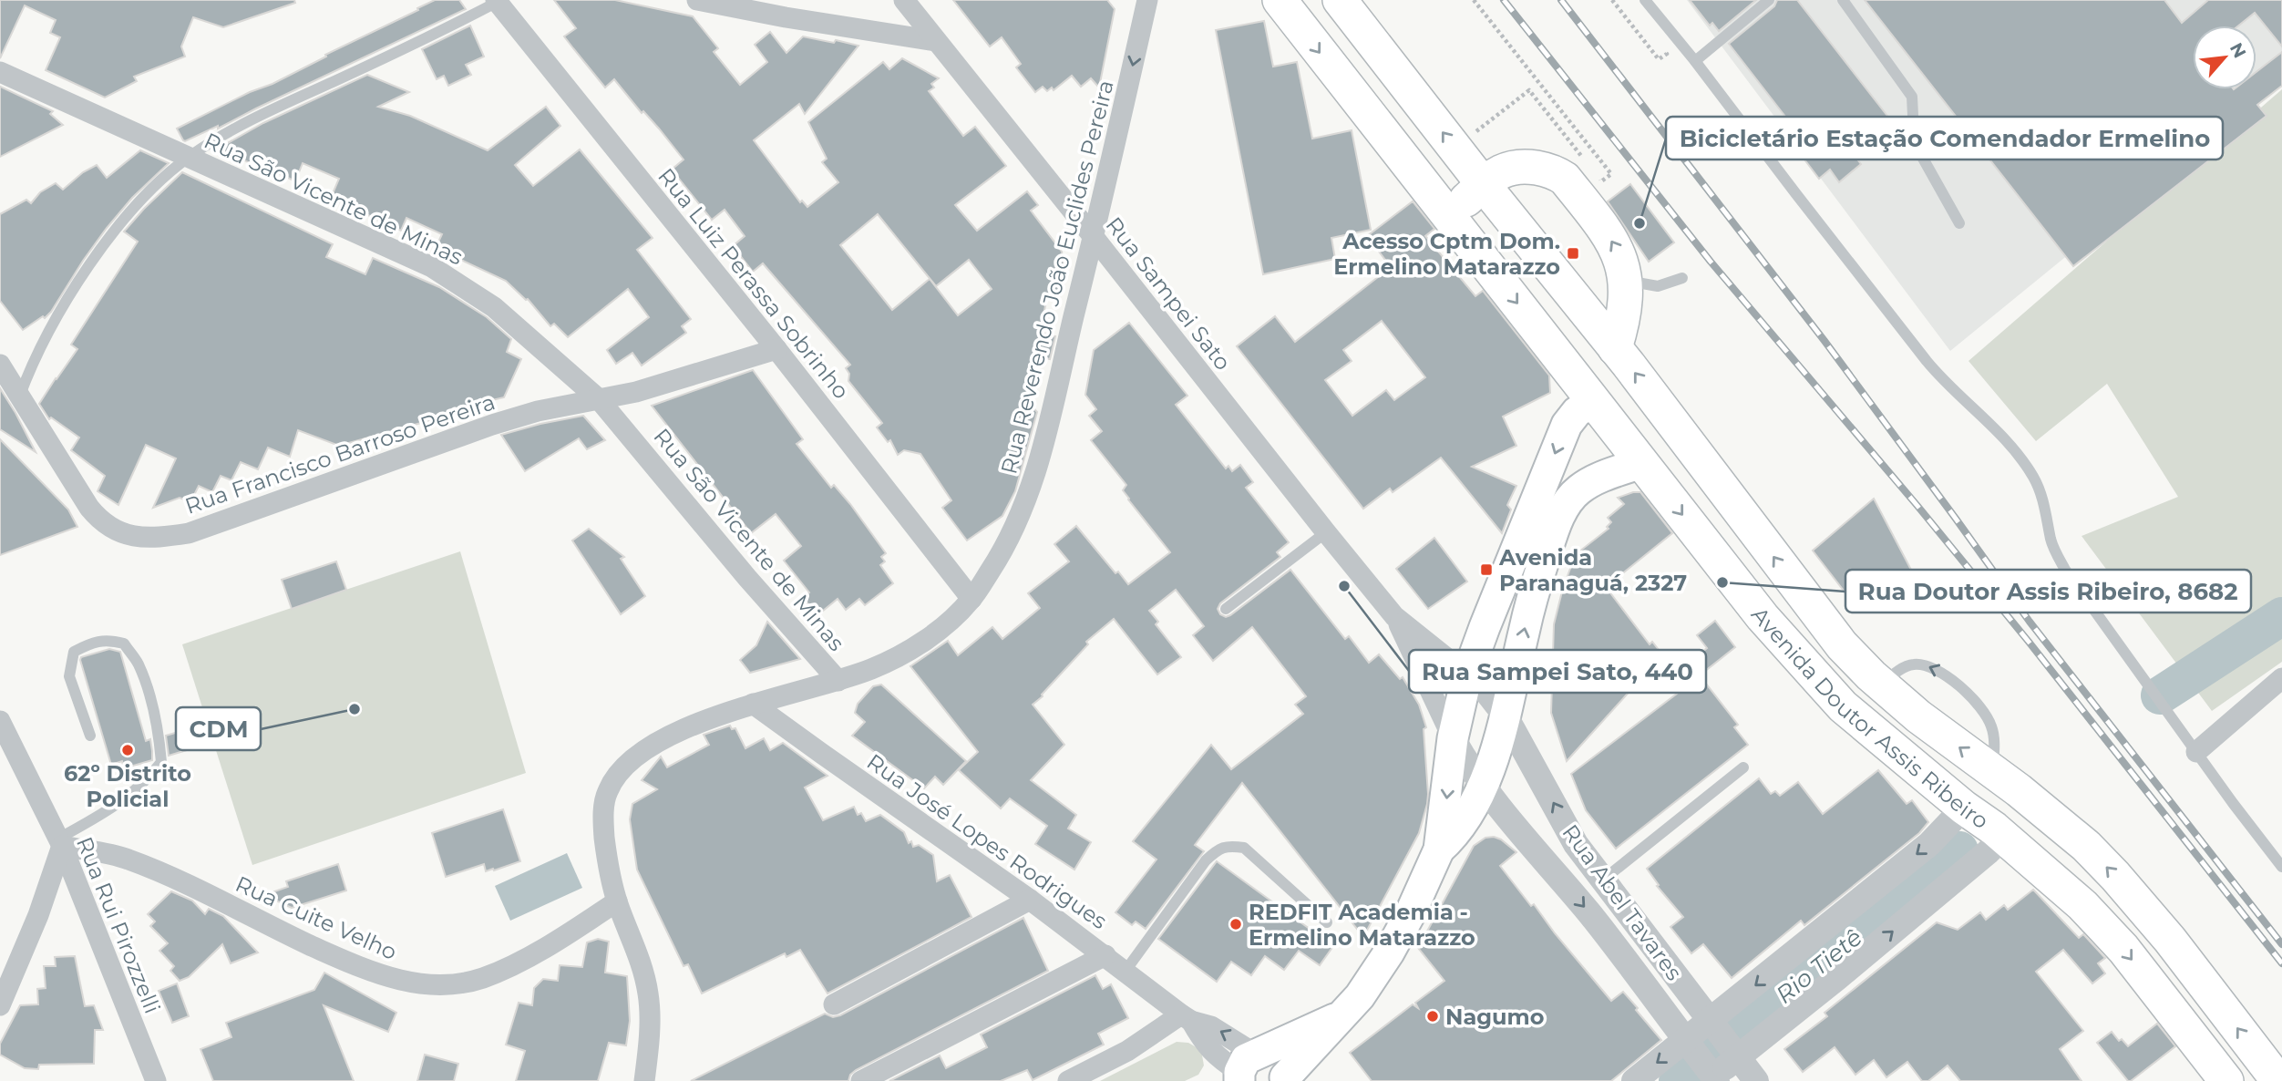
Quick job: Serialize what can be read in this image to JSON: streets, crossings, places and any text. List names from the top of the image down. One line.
{"streets":{"main road":["Avenida Doutor Assis Ribeiro"],"street":["Rua São Vicente de Minas","Rua Reverendo João Euclides Pereira","Rua Luiz Perassa Sobrinho","Rua Sampei Sato","Rua Francisco Barroso Pereira","Rua José Lopes Rodrigues","Rua Abel Tavares","Rua Cuite Velho","Rua Rui Pirozzelli"]},"crossings":[["Rua São Vicente de Minas","Rua Reverendo João Euclides Pereira"],["Rua São Vicente de Minas","Rua Francisco Barroso Pereira"],["Rua Reverendo João Euclides Pereira","Rua Luiz Perassa Sobrinho"],["Rua Reverendo João Euclides Pereira","Rua Sampei Sato"],["Rua Reverendo João Euclides Pereira","Rua José Lopes Rodrigues"],["Rua Reverendo João Euclides Pereira","Rua Cuite Velho"],["Rua Luiz Perassa Sobrinho","Rua Francisco Barroso Pereira"],["Rua Sampei Sato","Rua Abel Tavares"],["Rua Cuite Velho","Rua Rui Pirozzelli"]],"water":["Rio Tietê"],"places":{"other":["Bicicletário Estação Comendador Ermelino","Rua Doutor Assis Ribeiro, 8682","Rua Sampei Sato, 440","CDM","62º Distrito Policial","REDFIT Academia - Ermelino Matarazzo","Nagumo"],"transit":["Acesso Cptm Dom. Ermelino Matarazzo","Avenida Paranaguá, 2327"]},"north":"top right"}
